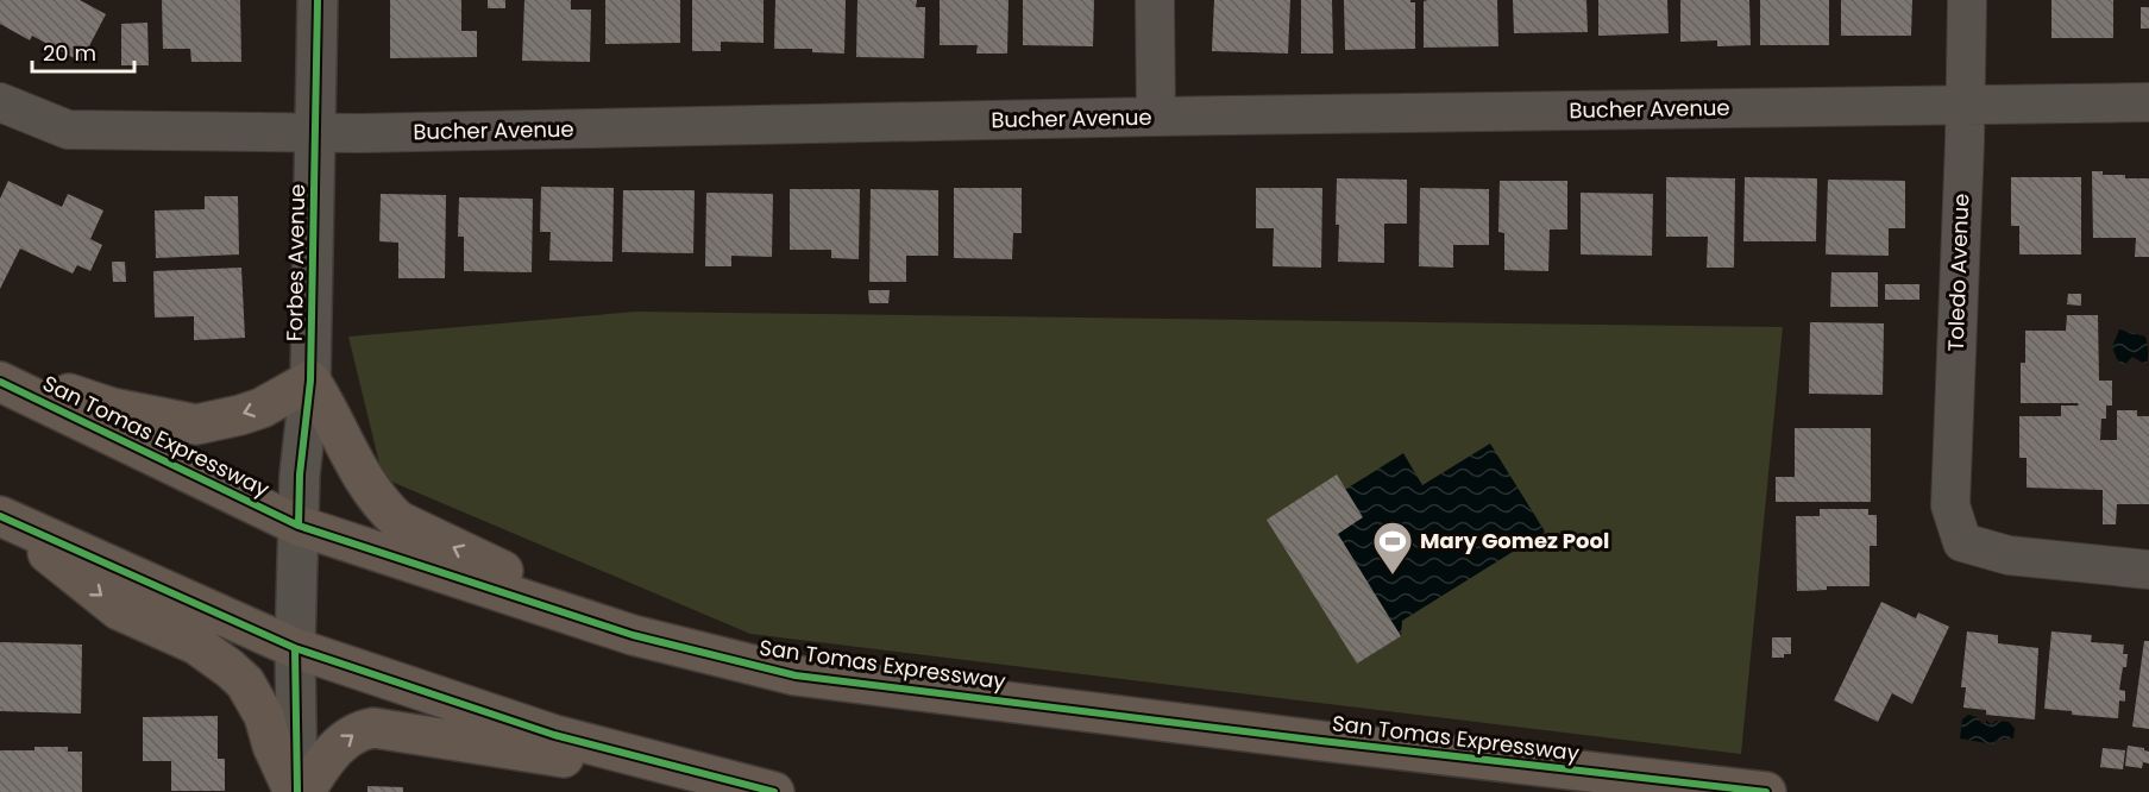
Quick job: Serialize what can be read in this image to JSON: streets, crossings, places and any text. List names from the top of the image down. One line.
{"streets":{"highway":["San Tomas Expressway"],"street":["Bucher Avenue","Forbes Avenue","Toledo Avenue"]},"crossings":[["Bucher Avenue","Forbes Avenue"],["Bucher Avenue","Toledo Avenue"],["Forbes Avenue","San Tomas Expressway"]],"places":{"sports":["Mary Gomez Pool"]},"scale_bar":"20 m"}
